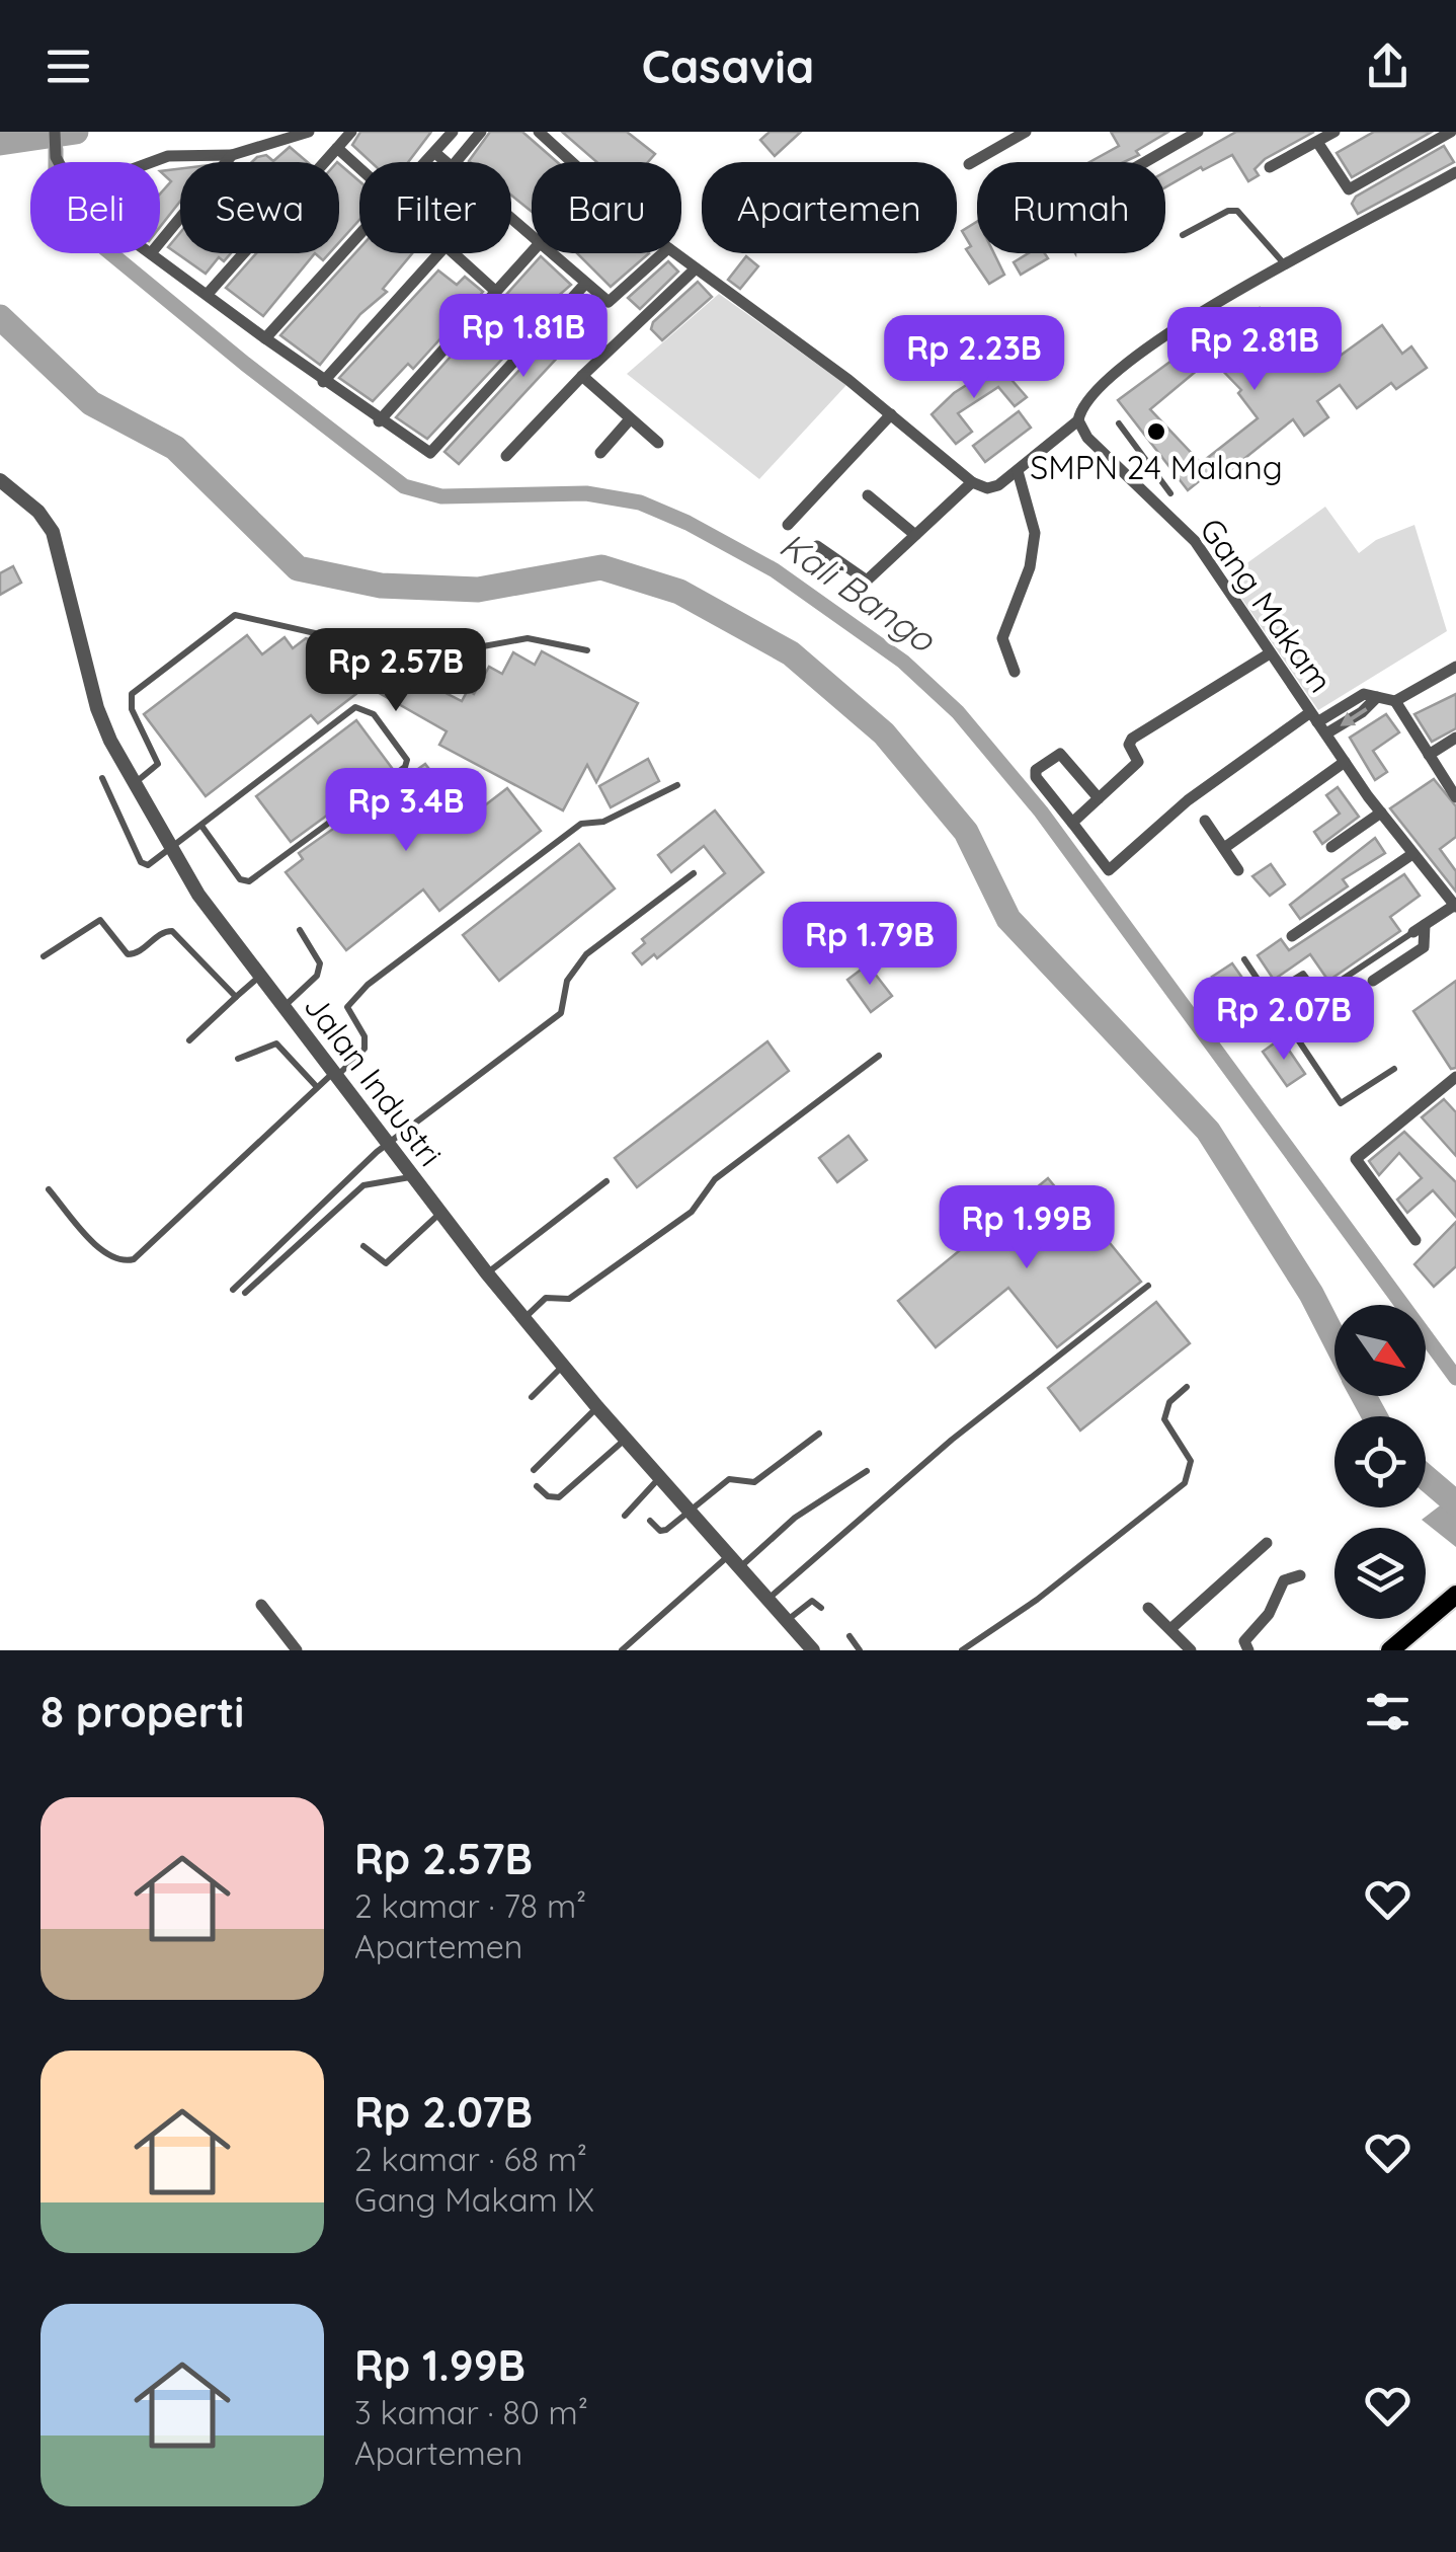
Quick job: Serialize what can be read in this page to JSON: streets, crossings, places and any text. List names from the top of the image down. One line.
{"streets":{"street":["Gang Makam","Jalan Industri"]},"water":["Kali Bango"],"places":["SMPN 24 Malang"],"north":"bottom right","page":{"header":"Casavia","chip":["Beli","Sewa","Filter","Baru","Apartemen","Rumah"],"price":["Rp 1.81B","Rp 2.81B","Rp 2.23B","Rp 2.57B","Rp 3.4B","Rp 1.79B","Rp 2.07B","Rp 1.99B"],"heading":"8 properti","list":[{"name":"Rp 2.57B","note":"2 kamar · 78 m² · Apartemen"},{"name":"Rp 2.07B","note":"2 kamar · 68 m² · Gang Makam IX"},{"name":"Rp 1.99B","note":"3 kamar · 80 m² · Apartemen"}]}}
